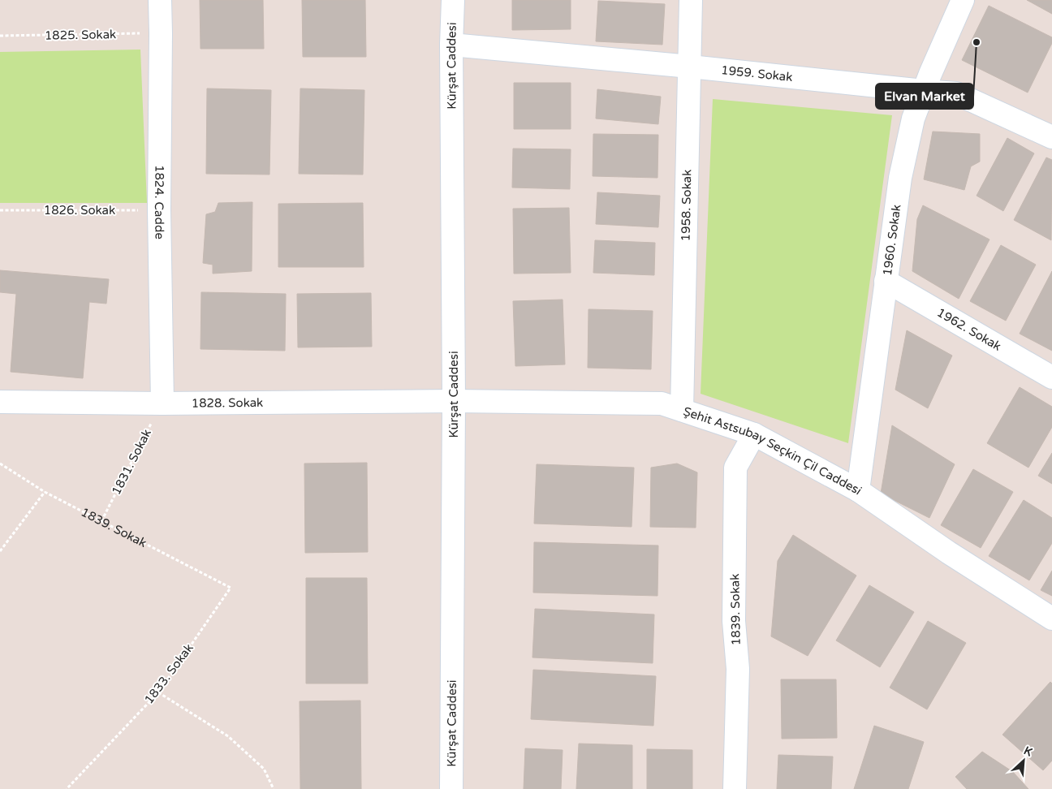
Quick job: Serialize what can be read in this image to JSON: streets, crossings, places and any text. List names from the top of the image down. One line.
{"streets":{"street":["Kürşat Caddesi","1959. Sokak","1824. Cadde","1958. Sokak","1960. Sokak","1962. Sokak","1828. Sokak","Şehit Astsubay Seçkin Çil Caddesi","1839. Sokak"],"path":["1825. Sokak","1826. Sokak","1831. Sokak","1833. Sokak"]},"crossings":[["1825. Sokak","1824. Cadde"],["Kürşat Caddesi","1959. Sokak"],["Kürşat Caddesi","1828. Sokak"],["Kürşat Caddesi","Şehit Astsubay Seçkin Çil Caddesi"],["1959. Sokak","1958. Sokak"],["1959. Sokak","1960. Sokak"],["1824. Cadde","1826. Sokak"],["1824. Cadde","1828. Sokak"],["1824. Cadde","1831. Sokak"],["1958. Sokak","Şehit Astsubay Seçkin Çil Caddesi"],["1960. Sokak","1962. Sokak"],["1960. Sokak","Şehit Astsubay Seçkin Çil Caddesi"],["1828. Sokak","Şehit Astsubay Seçkin Çil Caddesi"],["1828. Sokak","1831. Sokak"],["Şehit Astsubay Seçkin Çil Caddesi","1839. Sokak"],["1831. Sokak","1839. Sokak"],["1839. Sokak","1833. Sokak"]],"places":["Elvan Market"],"north":"top right"}
